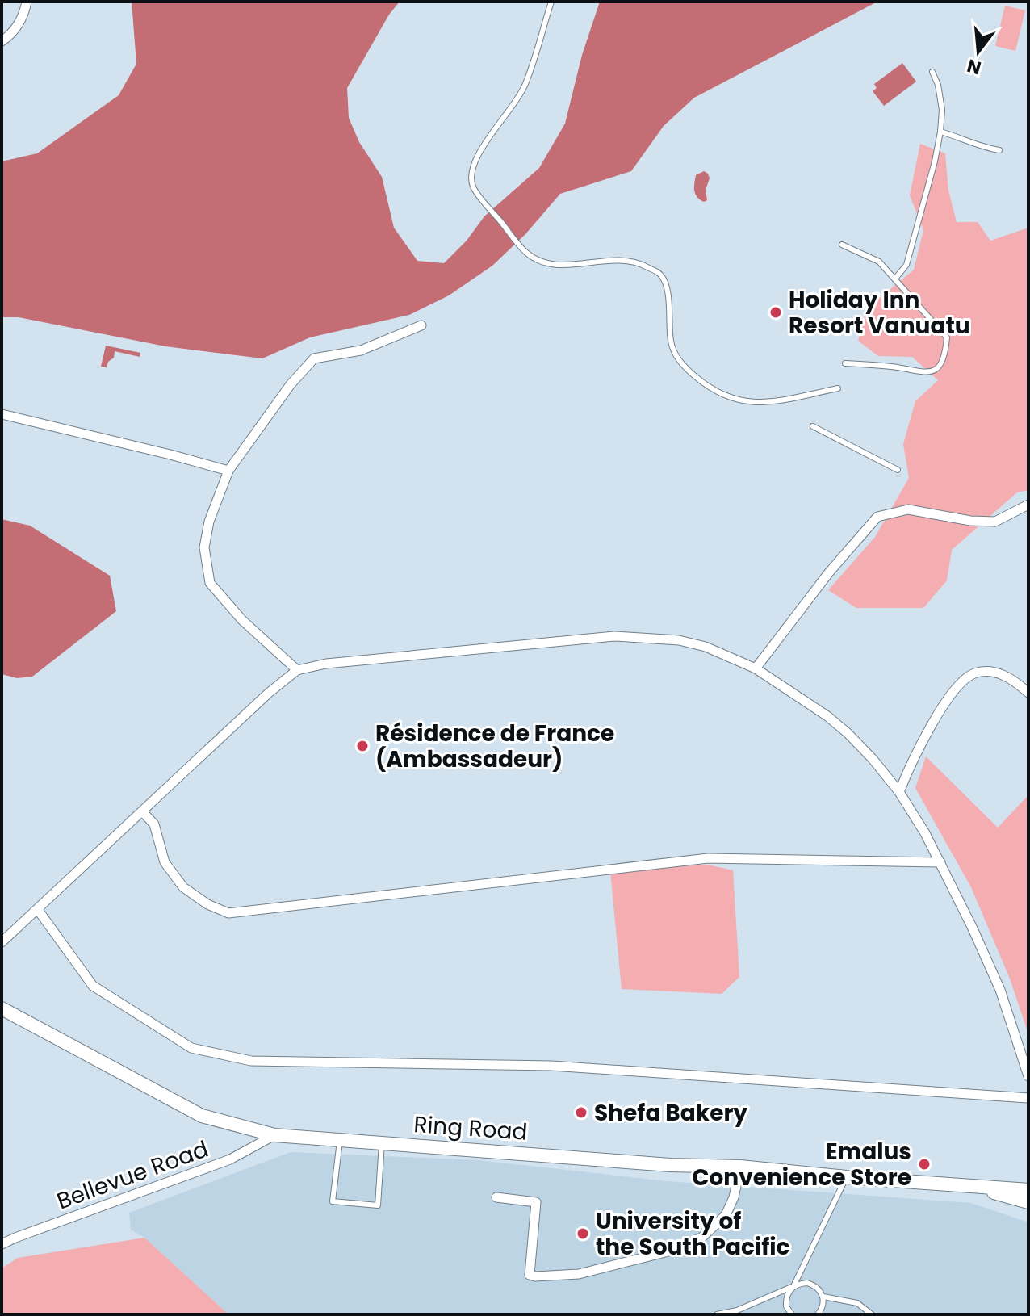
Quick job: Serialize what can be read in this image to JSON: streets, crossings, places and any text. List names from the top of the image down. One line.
{"streets":{"main road":["Ring Road"],"street":["Bellevue Road"]},"crossings":[["Ring Road","Bellevue Road"]],"places":["Holiday Inn Resort Vanuatu","Résidence de France (Ambassadeur)","Shefa Bakery","Emalus Convenience Store","University of the South Pacific"],"north":"bottom"}
